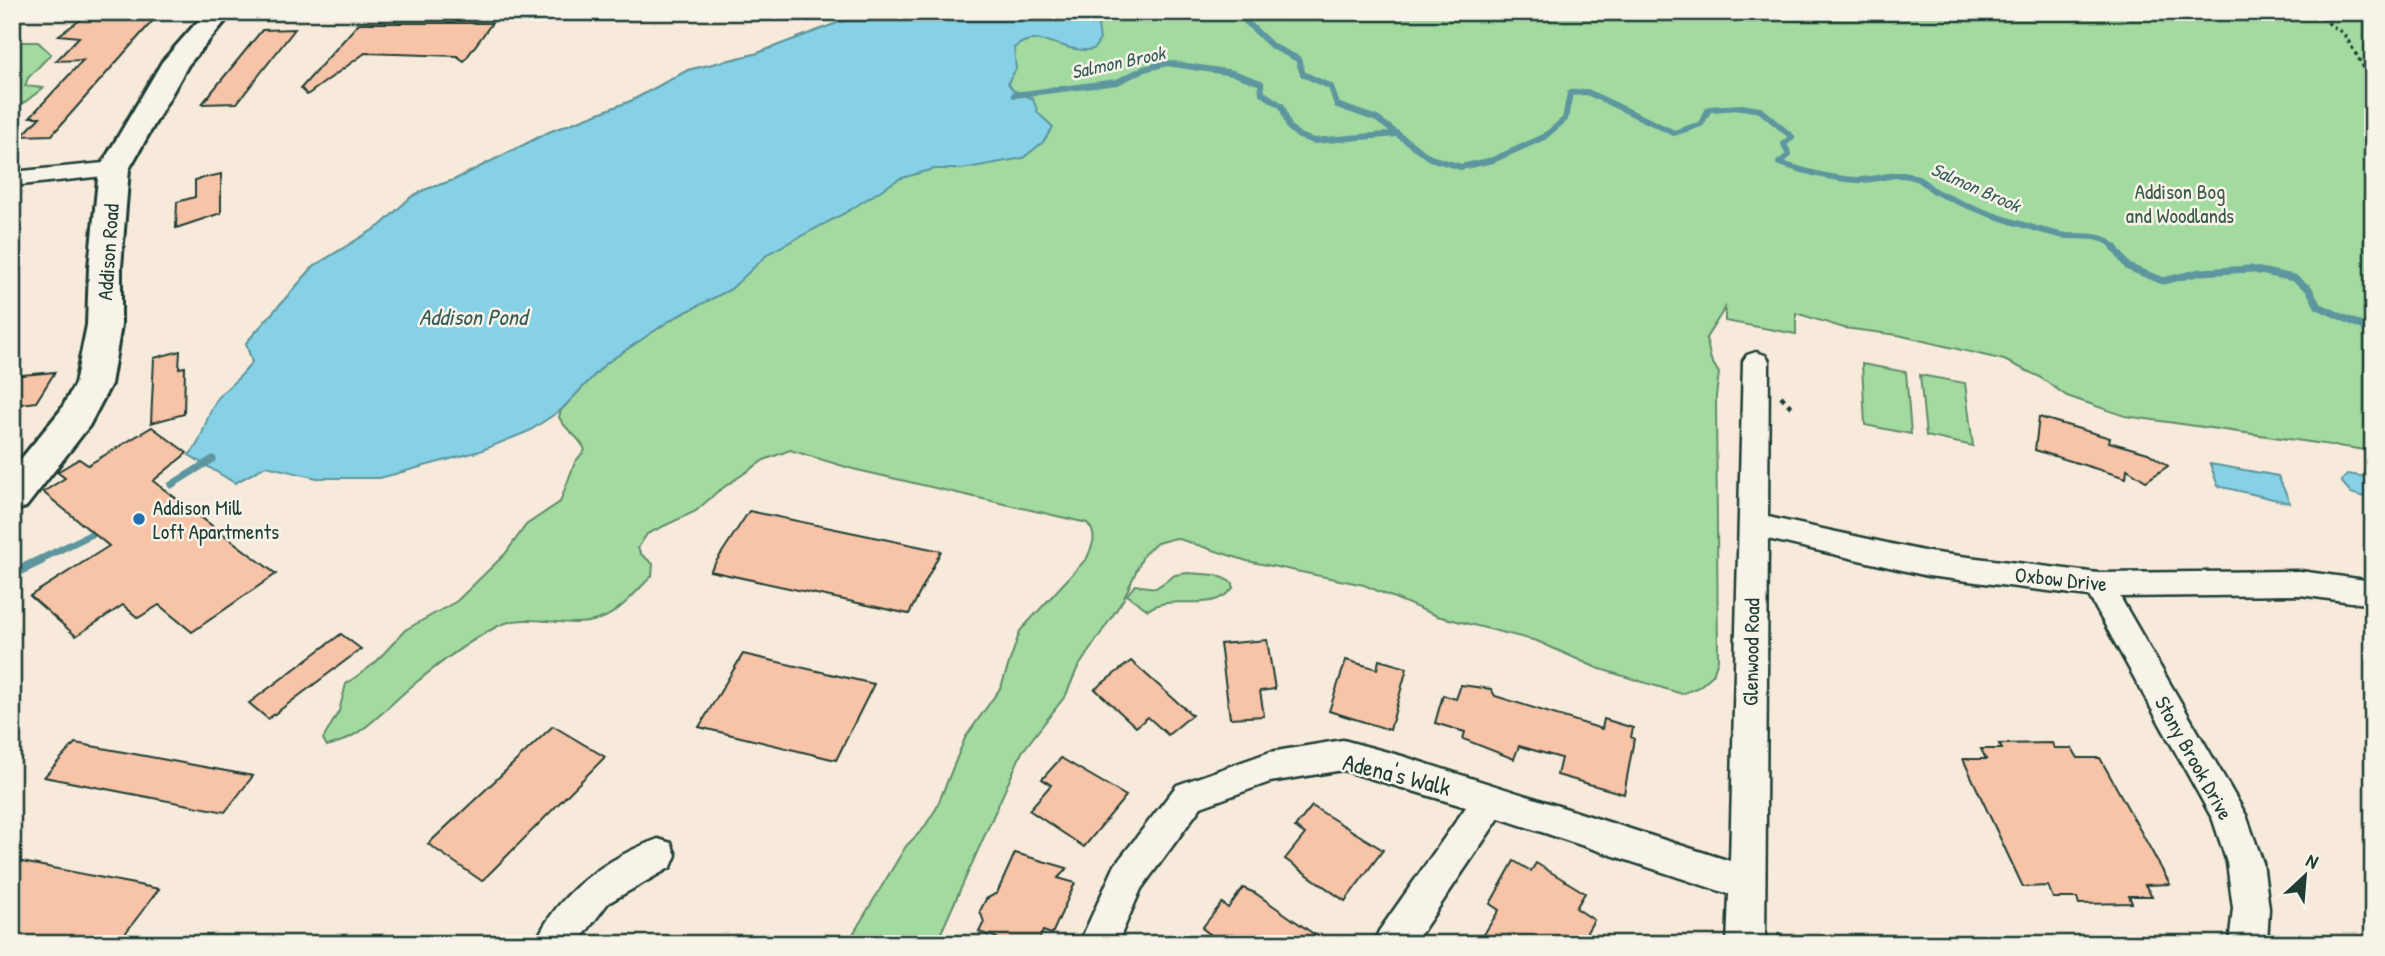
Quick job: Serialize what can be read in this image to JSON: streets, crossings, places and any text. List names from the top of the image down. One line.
{"streets":{"main road":["Addison Road"],"street":["Oxbow Drive","Glenwood Road","Stony Brook Drive","Adena's Walk"]},"crossings":[["Oxbow Drive","Glenwood Road"],["Oxbow Drive","Stony Brook Drive"],["Glenwood Road","Adena's Walk"]],"water":["Salmon Brook","Addison Pond"],"parks":["Addison Bog and Woodlands"],"places":["Addison Mill Loft Apartments"],"north":"top right"}
